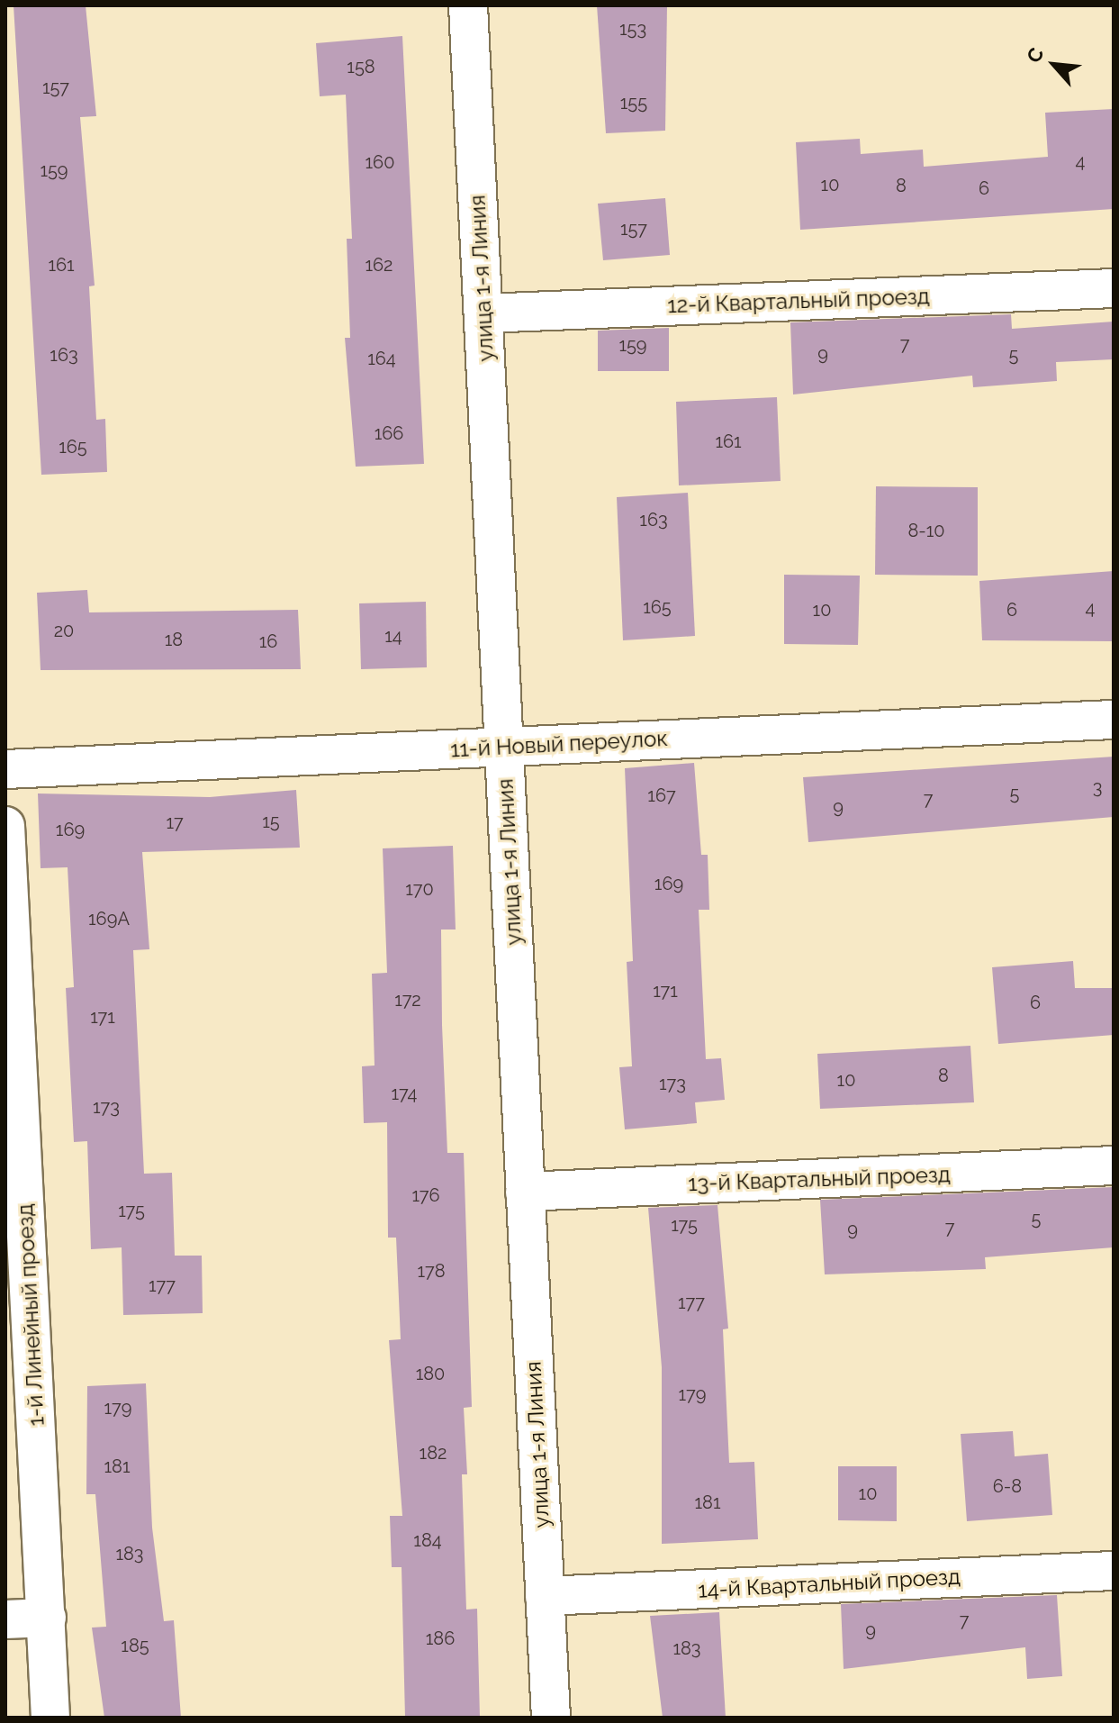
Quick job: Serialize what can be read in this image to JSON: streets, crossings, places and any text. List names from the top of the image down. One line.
{"streets":{"street":["улица 1-я Линия","12-й Квартальный проезд","11-й Новый переулок","13-й Квартальный проезд","1-й Линейный проезд","14-й Квартальный проезд"]},"crossings":[["улица 1-я Линия","12-й Квартальный проезд"],["улица 1-я Линия","11-й Новый переулок"],["улица 1-я Линия","13-й Квартальный проезд"],["улица 1-я Линия","14-й Квартальный проезд"]],"house_numbers":["153","158","157","155","4","160","159","10","8","6","157","161","162","7","159","9","163","5","164","166","161","165","163","8-10","165","4","10","6","20","14","18","16","3","5","167","7","9","15","17","169","169","170","169А","171","172","6","171","8","10","173","174","173","176","175","5","175","7","9","178","177","177","180","179","179","182","181","6-8","10","181","184","183","7","9","186","185","183"],"north":"top left"}
